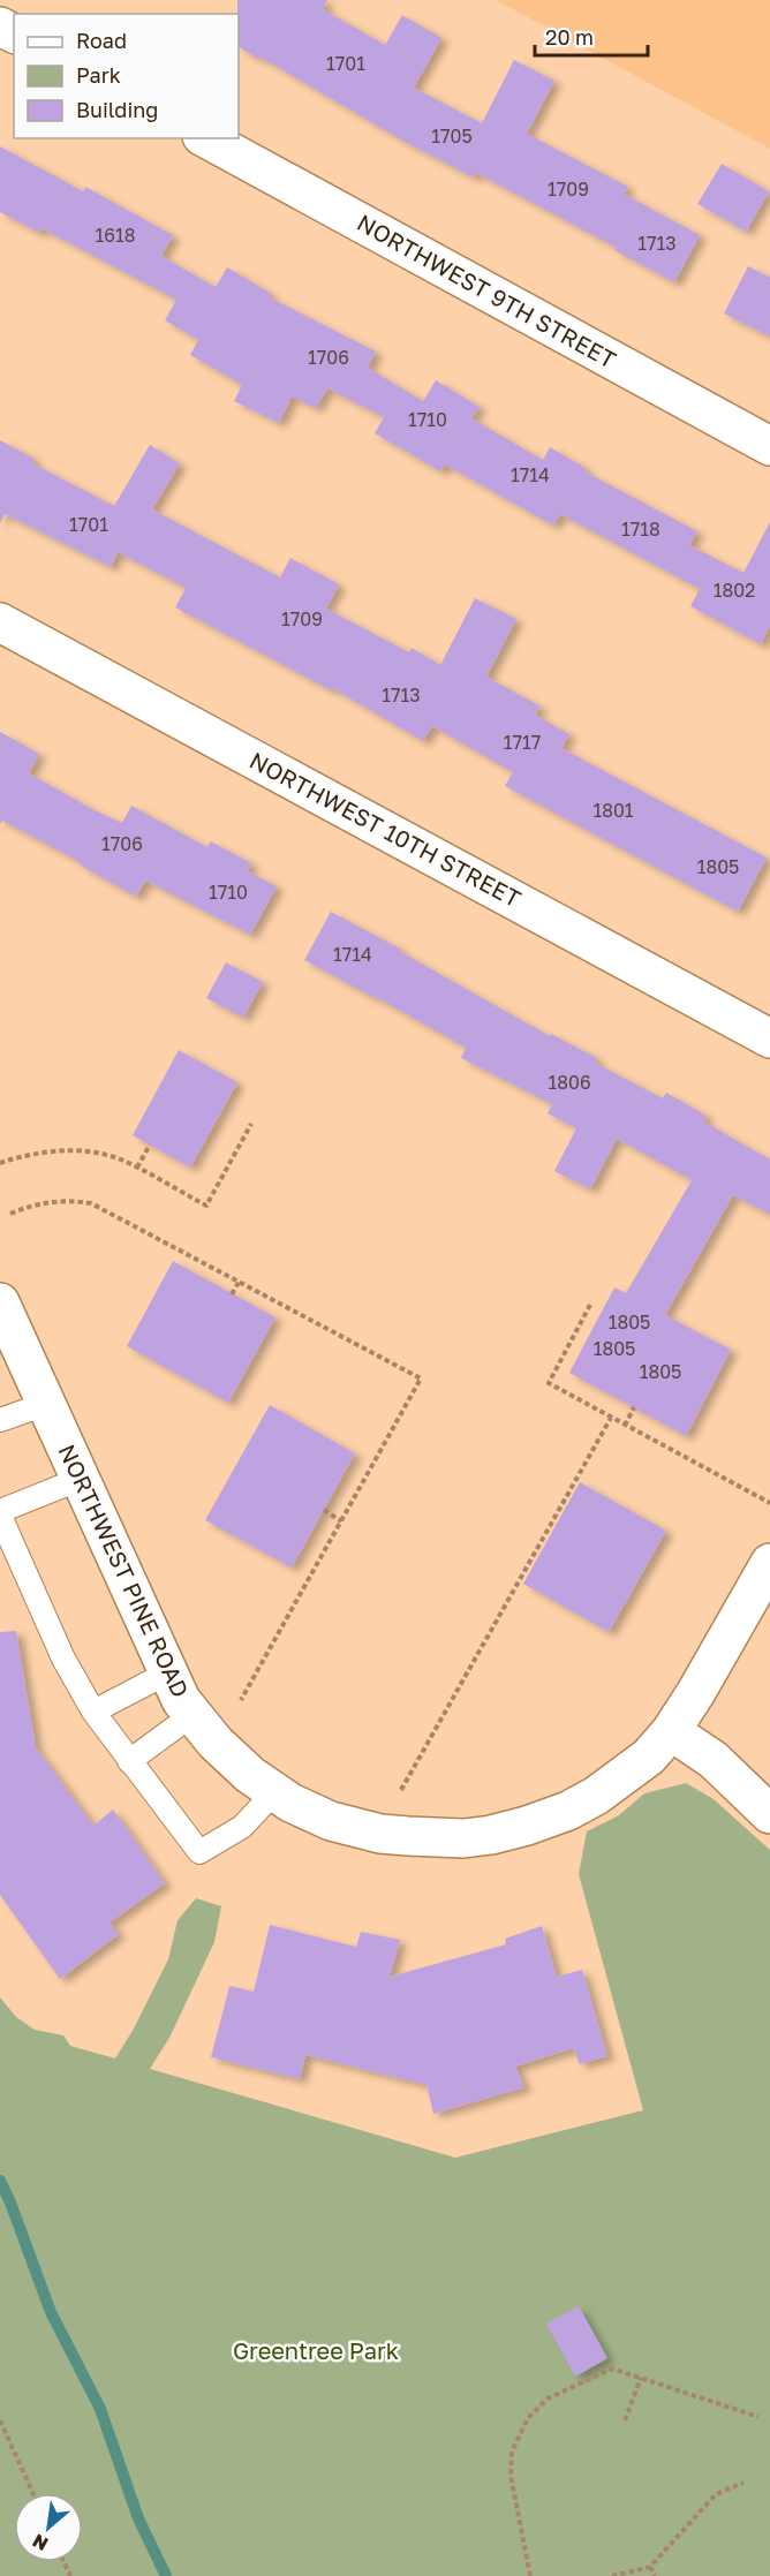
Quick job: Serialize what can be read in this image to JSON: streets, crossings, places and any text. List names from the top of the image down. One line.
{"streets":{"street":["NORTHWEST 9TH STREET","NORTHWEST 10TH STREET","NORTHWEST PINE ROAD"]},"parks":["Greentree Park"],"house_numbers":["1701","1705","1709","1618","1713","1706","1710","1714","1701","1718","1802","1709","1713","1717","1801","1706","1805","1710","1714","1806","1805","1805","1805"],"legend":["Road","Park","Building"],"scale_bar":"20 m","north":"bottom left"}
